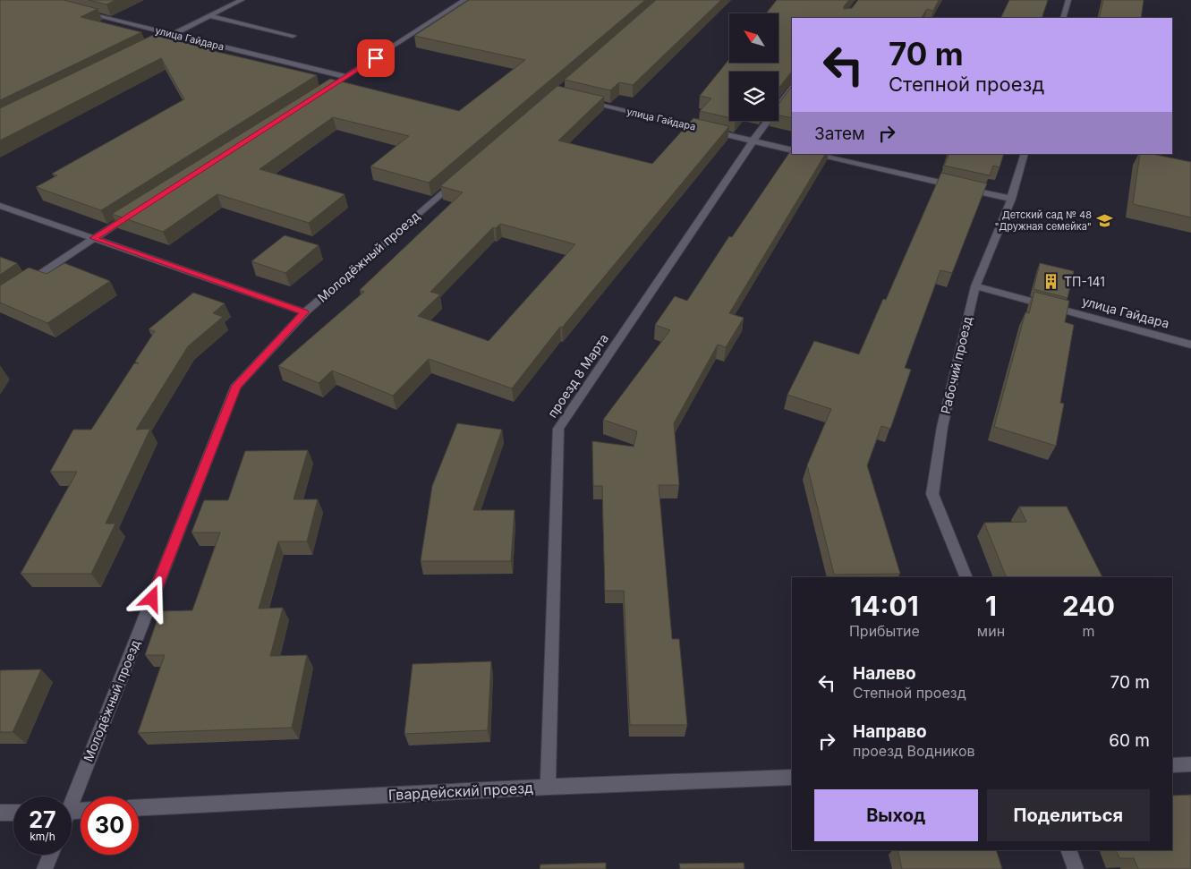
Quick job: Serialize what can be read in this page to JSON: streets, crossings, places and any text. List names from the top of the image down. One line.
{"streets":{"street":["улица Гайдара","Молодёжный проезд","Рабочий проезд","проезд 8 Марта","Гвардейский проезд"]},"crossings":[["улица Гайдара","Рабочий проезд"],["улица Гайдара","проезд 8 Марта"],["проезд 8 Марта","Гвардейский проезд"]],"places":{"school or university":["Детский сад № 48 \"Дружная семейка\""],"building":["ТП-141"]},"north":"top left","page":{"turn":["70 m","Степной проезд"],"then":"Затем","eta":["14:01","Прибытие","1","мин","240","m"],"list":[{"name":"Налево","note":"Степной проезд","value":"70 m"},{"name":"Направо","note":"проезд Водников","value":"60 m"}],"buttons":["Выход","Поделиться"],"speed":"27 km/h","limit":"30"}}
